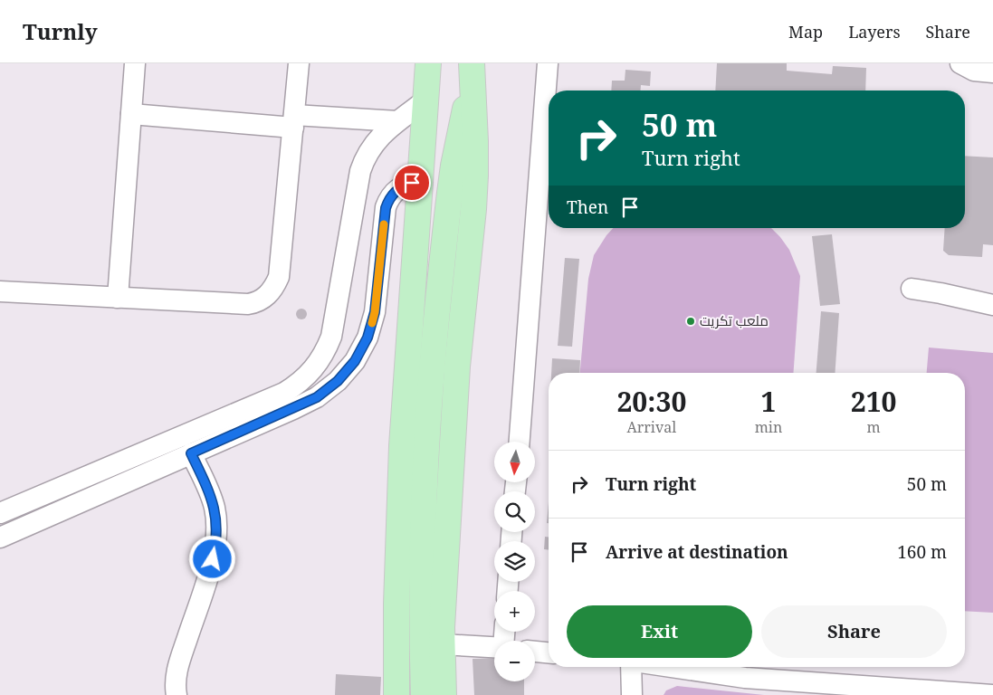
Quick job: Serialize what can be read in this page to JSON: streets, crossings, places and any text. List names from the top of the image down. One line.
{"places":["ملعب تكريت"],"north":"bottom","page":{"header":"Turnly","nav":["Map","Layers","Share"],"turn":["50 m","Turn right"],"then":"Then","eta":["20:30","Arrival","1","min","210","m"],"map_buttons":["+","−"],"list":[{"name":"Turn right","value":"50 m"},{"name":"Arrive at destination","value":"160 m"}],"buttons":["Exit","Share"]}}
